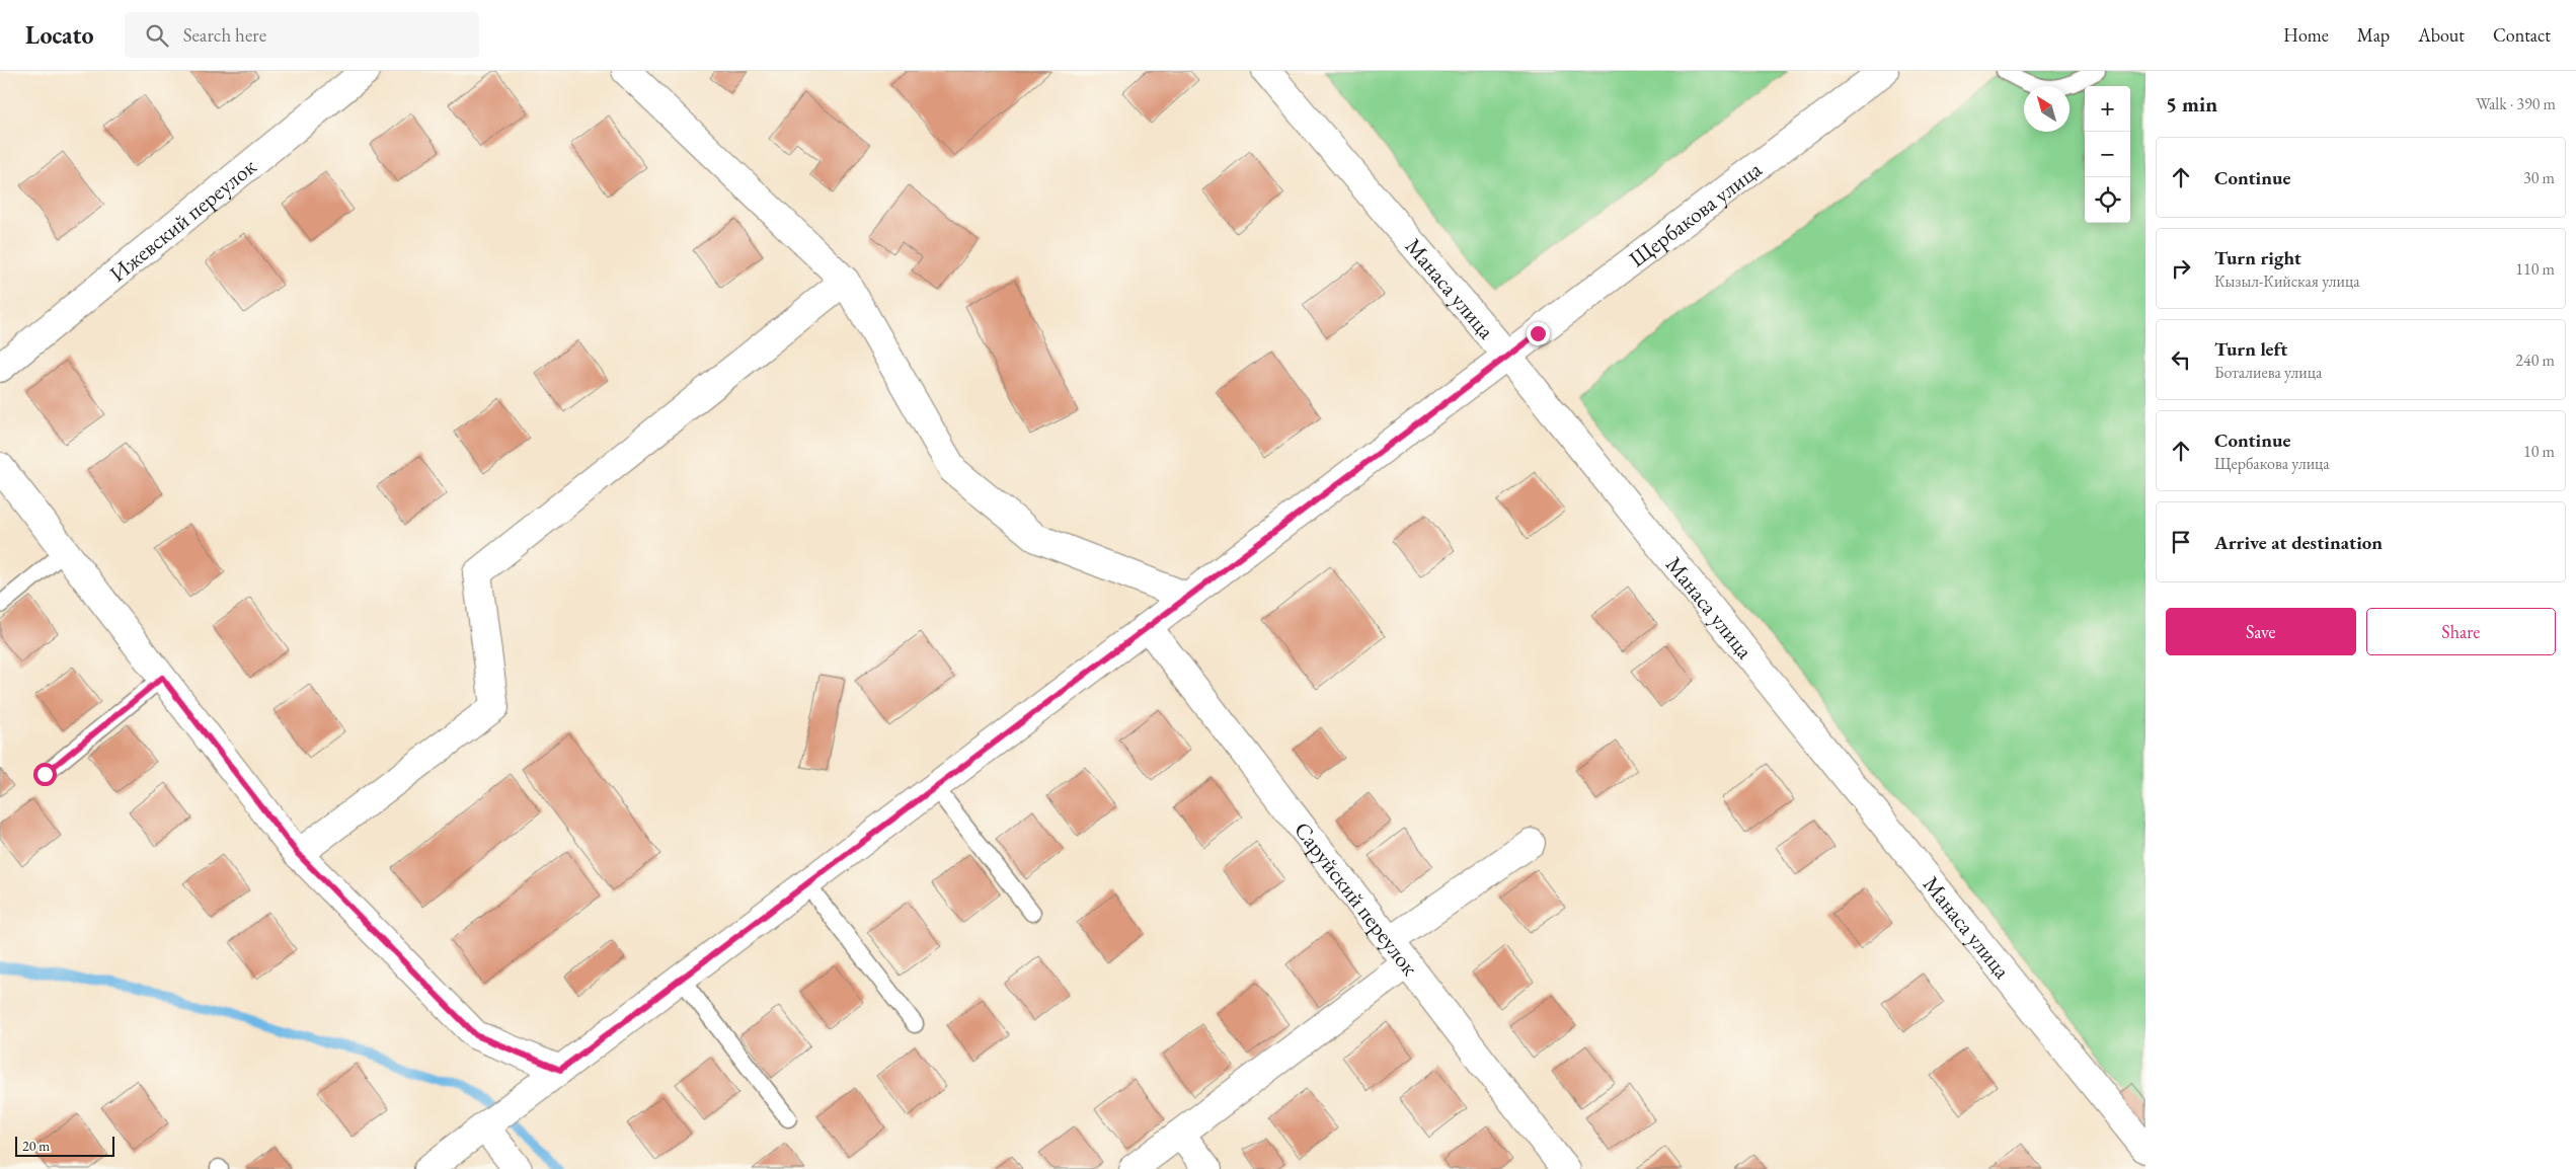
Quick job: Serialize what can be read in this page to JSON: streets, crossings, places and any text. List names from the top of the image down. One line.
{"streets":{"street":["Щербакова улица","Ижевский переулок","Манаса улица","Саруйский переулок"]},"crossings":[["Щербакова улица","Манаса улица"],["Щербакова улица","Саруйский переулок"]],"scale_bar":"20 m","north":"top left","page":{"header":"Locato","search":"Search here","nav":["Home","Map","About","Contact"],"heading":["5 min","Walk · 390 m"],"map_buttons":["+","−"],"list":[["Continue","30 m"],["Turn right","Кызыл-Кийская улица","110 m"],["Turn left","Боталиева улица","240 m"],["Continue","Щербакова улица","10 m"],"Arrive at destination"],"buttons":["Save","Share"],"scale":"20 m"}}
